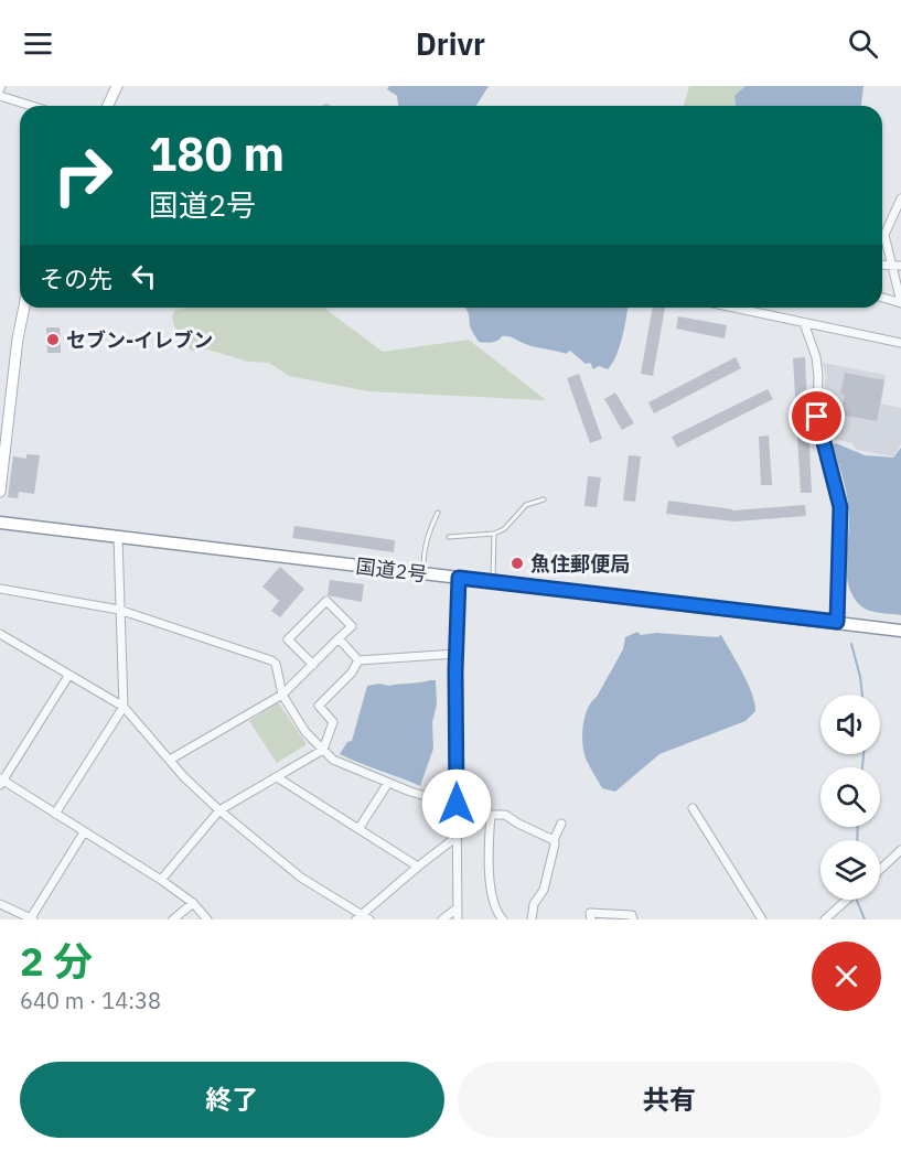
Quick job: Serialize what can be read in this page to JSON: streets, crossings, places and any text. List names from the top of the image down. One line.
{"streets":{"highway":["国道2号"]},"places":["セブン-イレブン","魚住郵便局"],"page":{"header":"Drivr","turn":["180 m","国道2号"],"then":"その先","heading":["2 分","640 m · 14:38"],"buttons":["終了","共有"]}}
